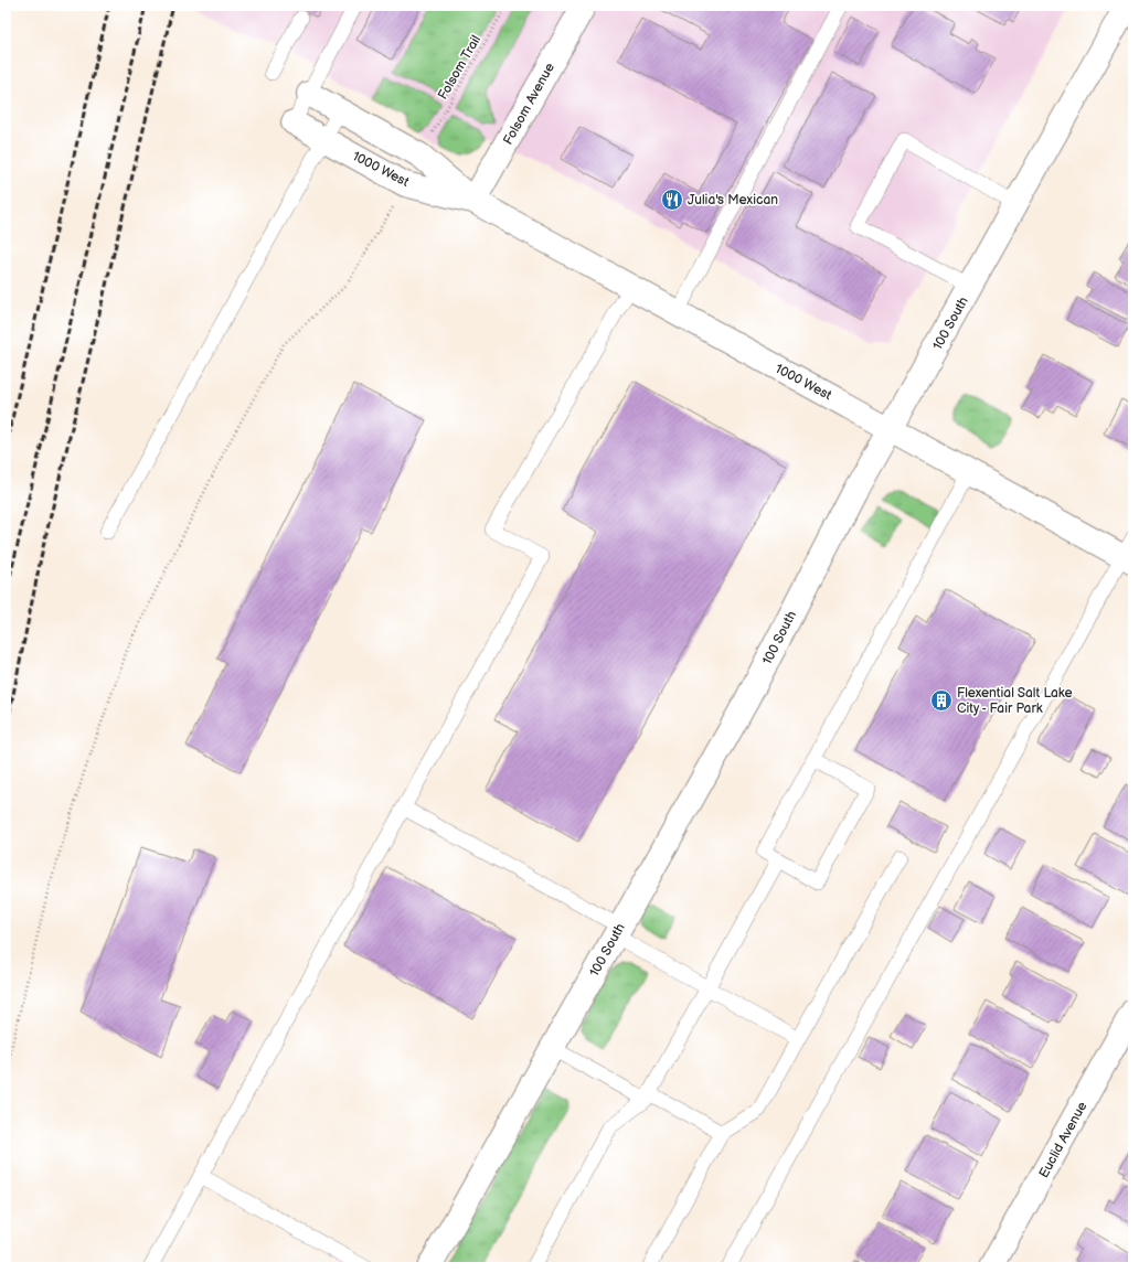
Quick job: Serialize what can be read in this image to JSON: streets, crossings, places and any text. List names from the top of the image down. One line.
{"streets":{"street":["Folsom Avenue","1000 West","100 South","Euclid Avenue"],"path":["Folsom Trail"]},"crossings":[["Folsom Avenue","1000 West"],["1000 West","100 South"]],"places":{"restaurant":["Julia's Mexican"],"building":["Flexential Salt Lake City - Fair Park"]}}
